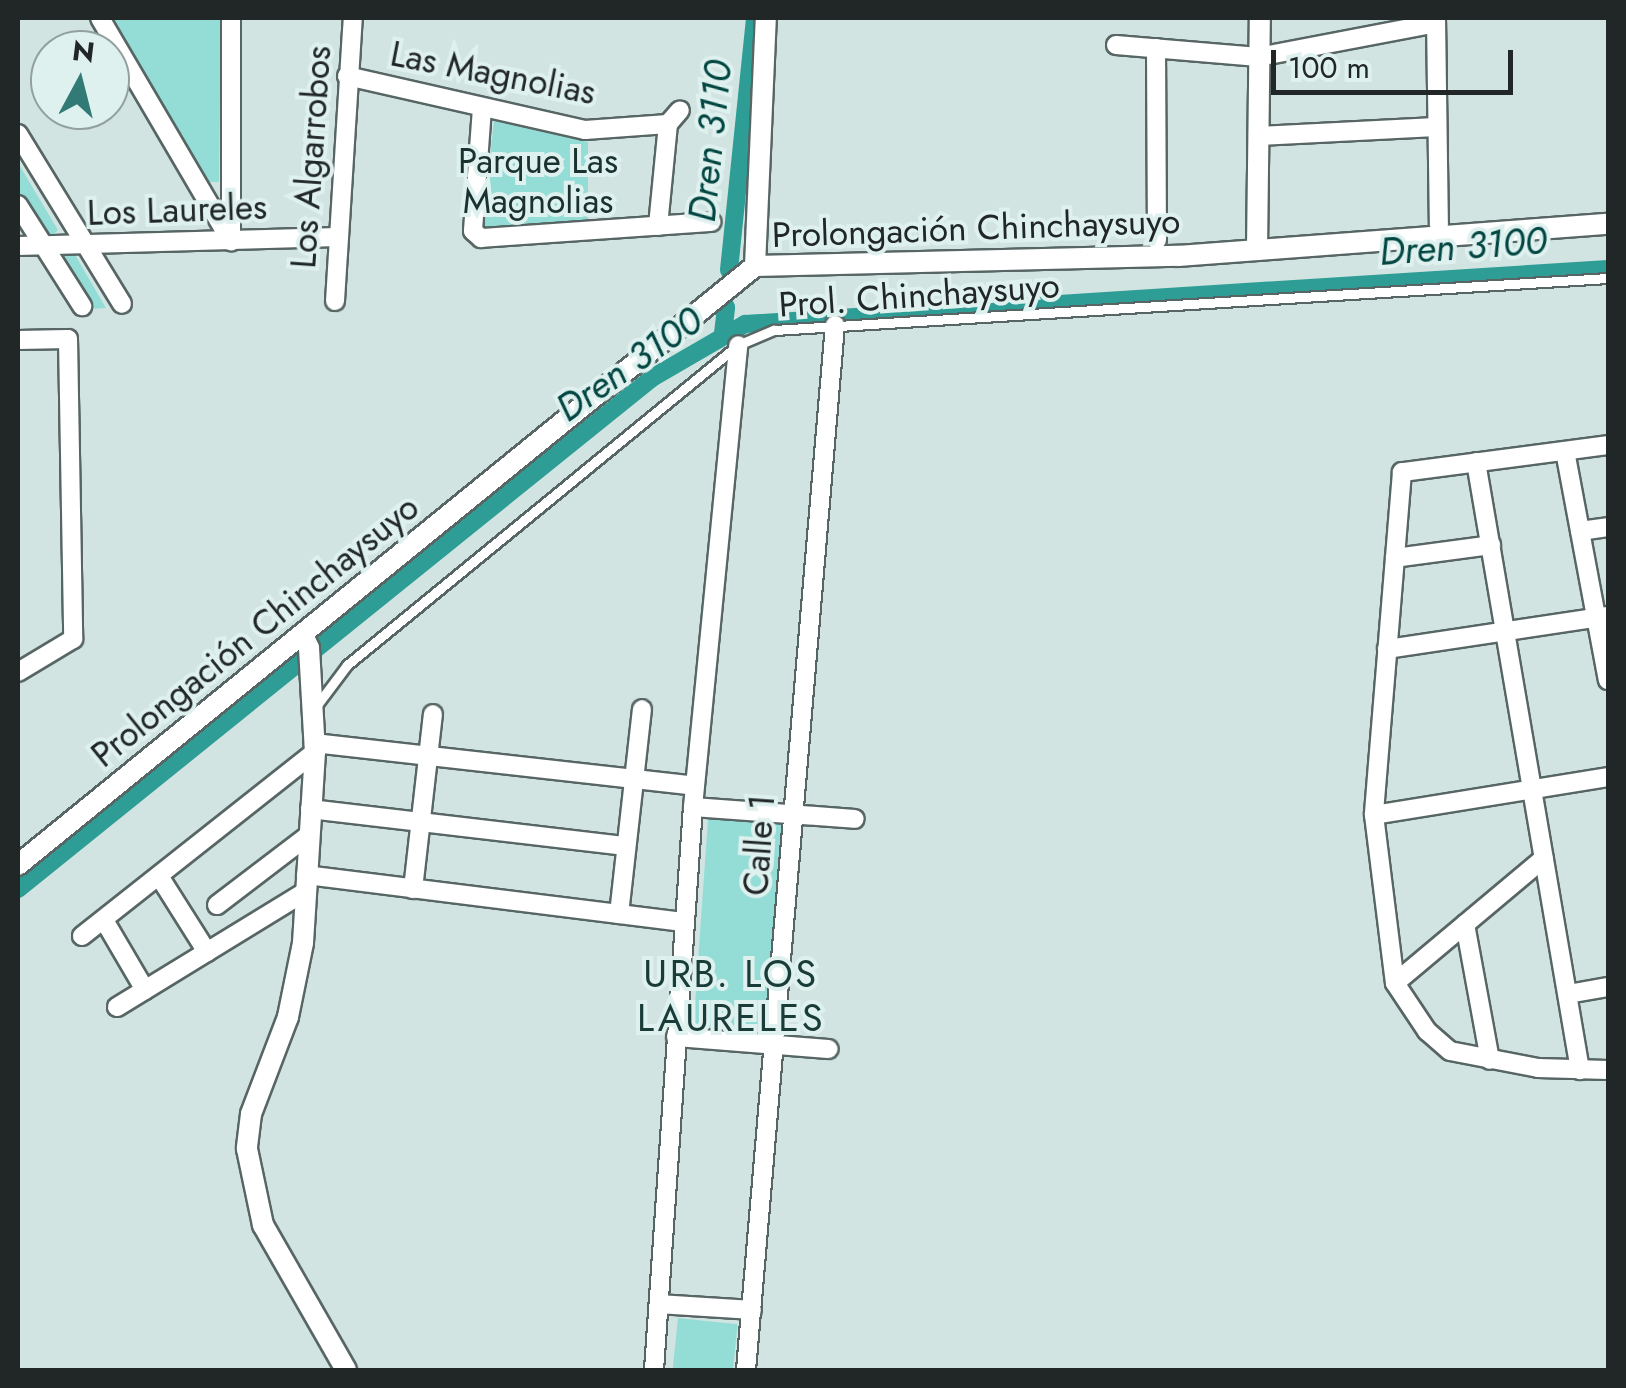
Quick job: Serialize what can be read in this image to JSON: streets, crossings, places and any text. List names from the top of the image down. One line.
{"streets":{"street":["Las Magnolias","Los Algarrobos","Los Laureles","Prolongación Chinchaysuyo","Calle 1"],"lane":["Prol. Chinchaysuyo"]},"crossings":[["Las Magnolias","Los Algarrobos"],["Los Algarrobos","Los Laureles"],["Prol. Chinchaysuyo","Calle 1"]],"districts":["URB. LOS LAURELES"],"water":["Dren 3110","Dren 3100"],"parks":["Parque Las Magnolias"],"scale_bar":"100 m","north":"top"}
